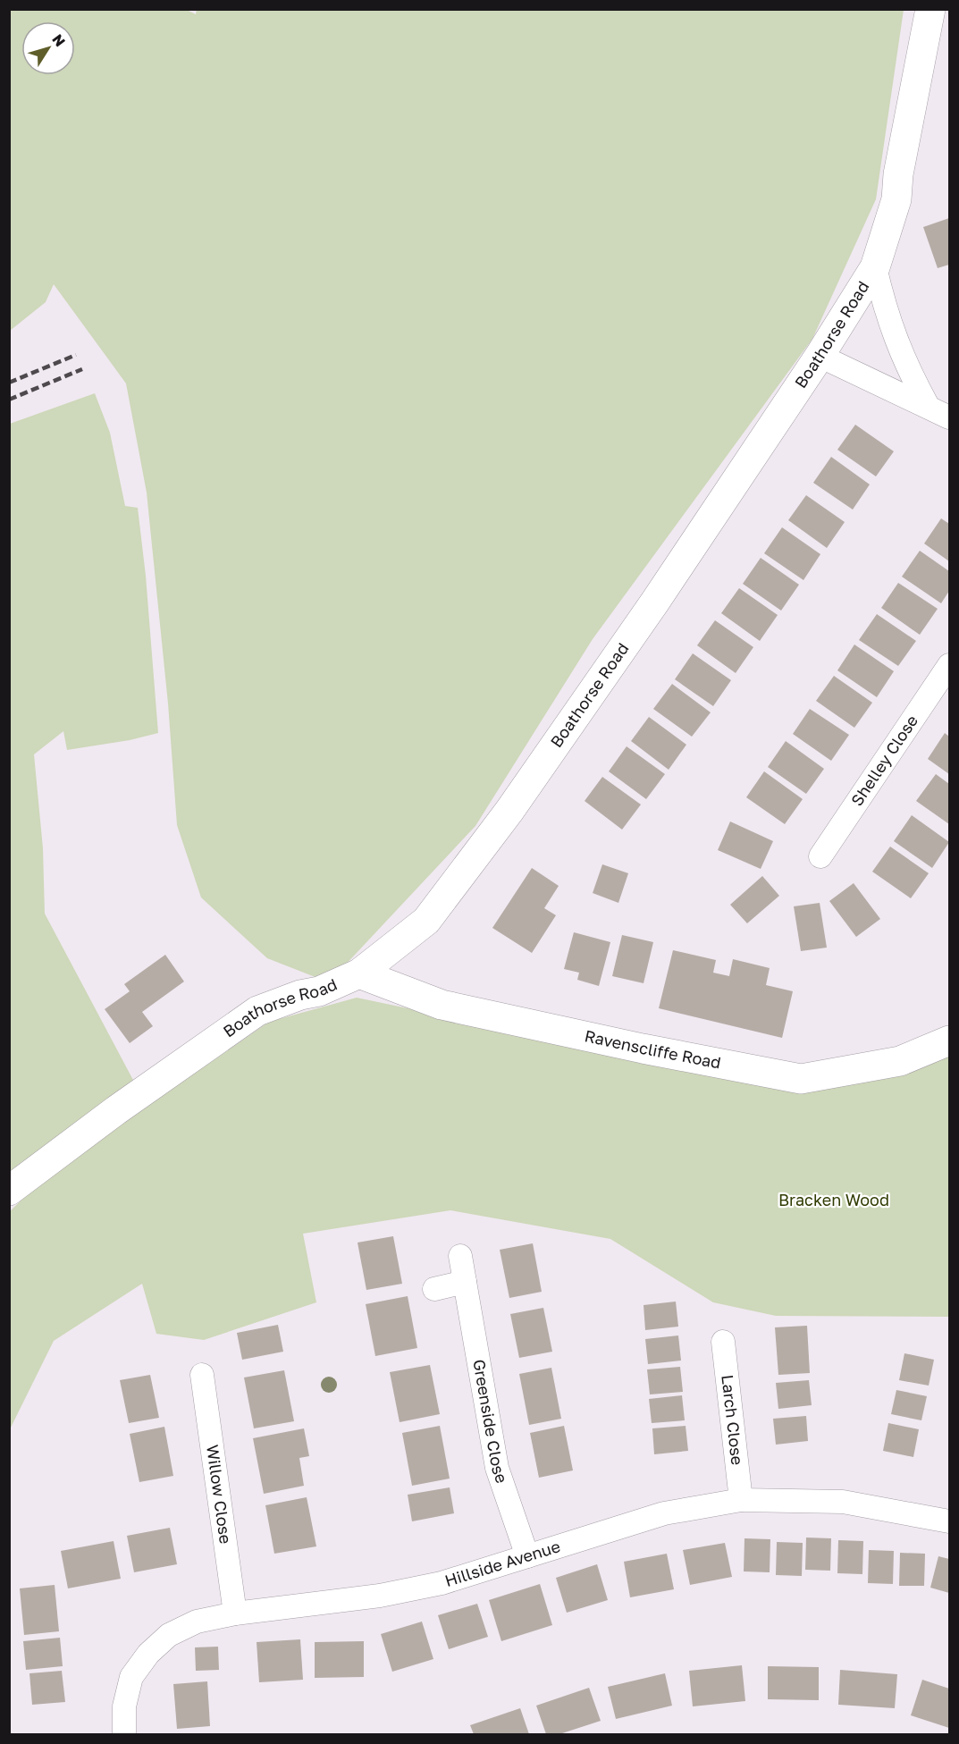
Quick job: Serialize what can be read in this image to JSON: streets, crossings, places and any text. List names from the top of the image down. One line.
{"streets":{"street":["Boathorse Road","Shelley Close","Ravenscliffe Road","Greenside Close","Larch Close","Willow Close","Hillside Avenue"]},"crossings":[["Boathorse Road","Ravenscliffe Road"],["Greenside Close","Hillside Avenue"],["Larch Close","Hillside Avenue"],["Willow Close","Hillside Avenue"]],"parks":["Bracken Wood"],"north":"top right"}
